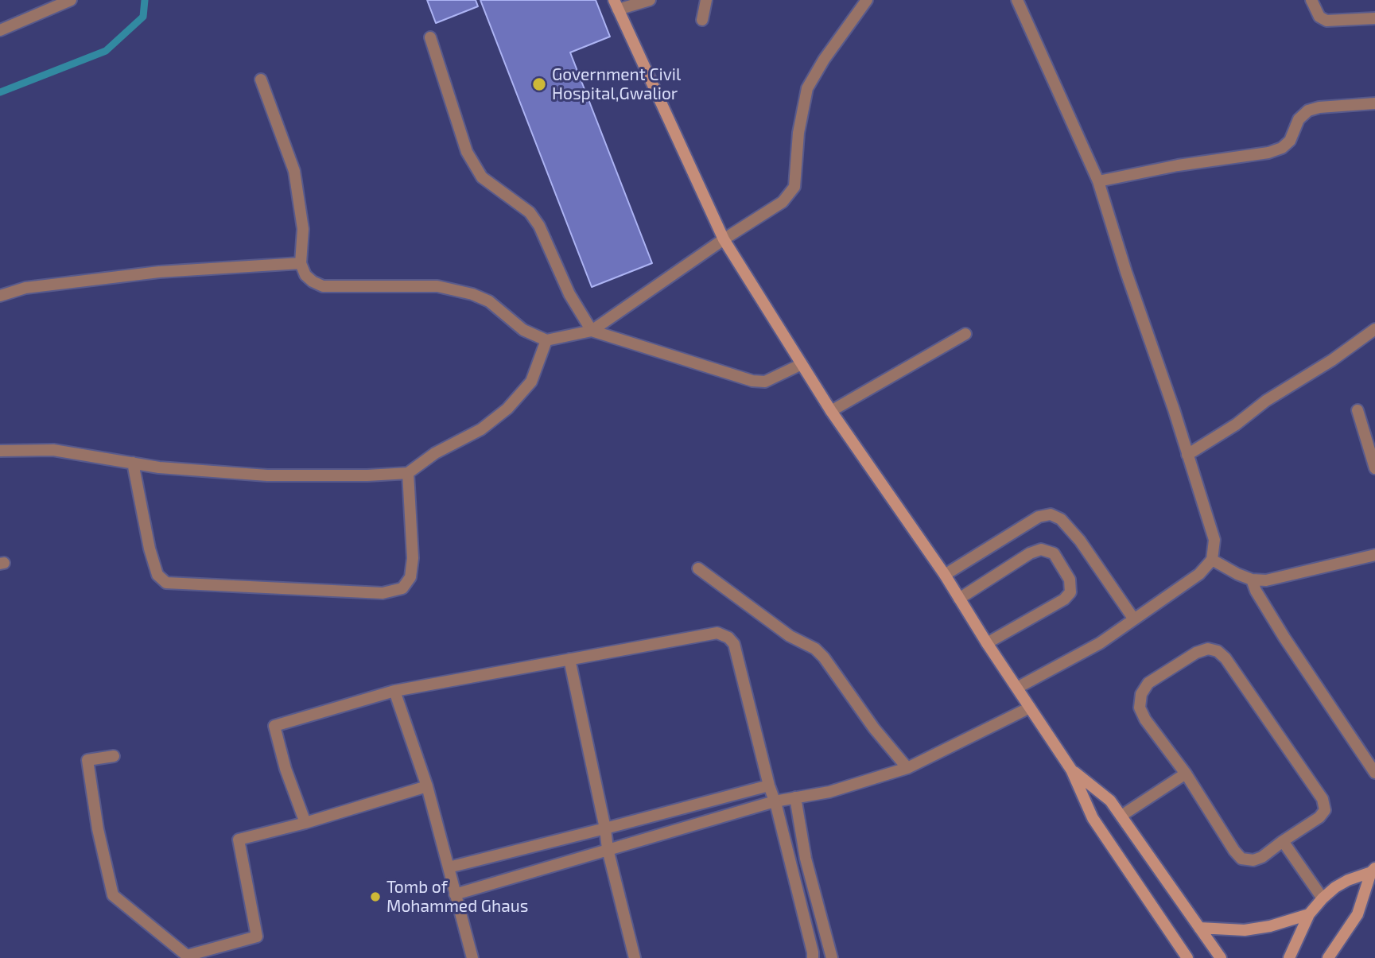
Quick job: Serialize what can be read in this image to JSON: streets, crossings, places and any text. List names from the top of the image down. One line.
{"places":["Government Civil Hospital,Gwalior","Tomb of Mohammed Ghaus"]}
